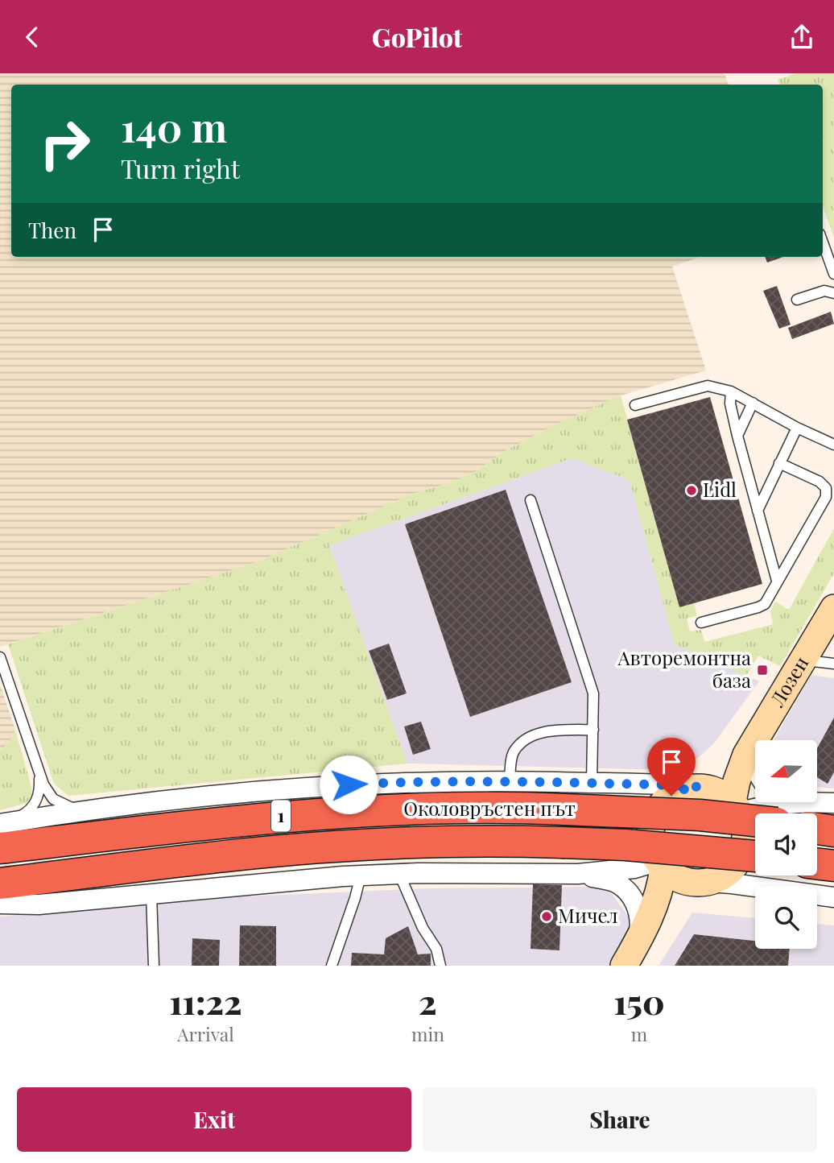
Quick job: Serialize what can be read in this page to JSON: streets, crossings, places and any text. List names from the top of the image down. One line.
{"streets":{"highway":["Околовръстен път","1"],"street":["Лозен"]},"crossings":[["Лозен","Околовръстен път"]],"places":{"other":["Lidl","Мичел"],"transit":["Авторемонтна база"]},"north":"left","page":{"header":"GoPilot","turn":["140 m","Turn right"],"then":"Then","eta":["11:22","Arrival","2","min","150","m"],"buttons":["Exit","Share"]}}
